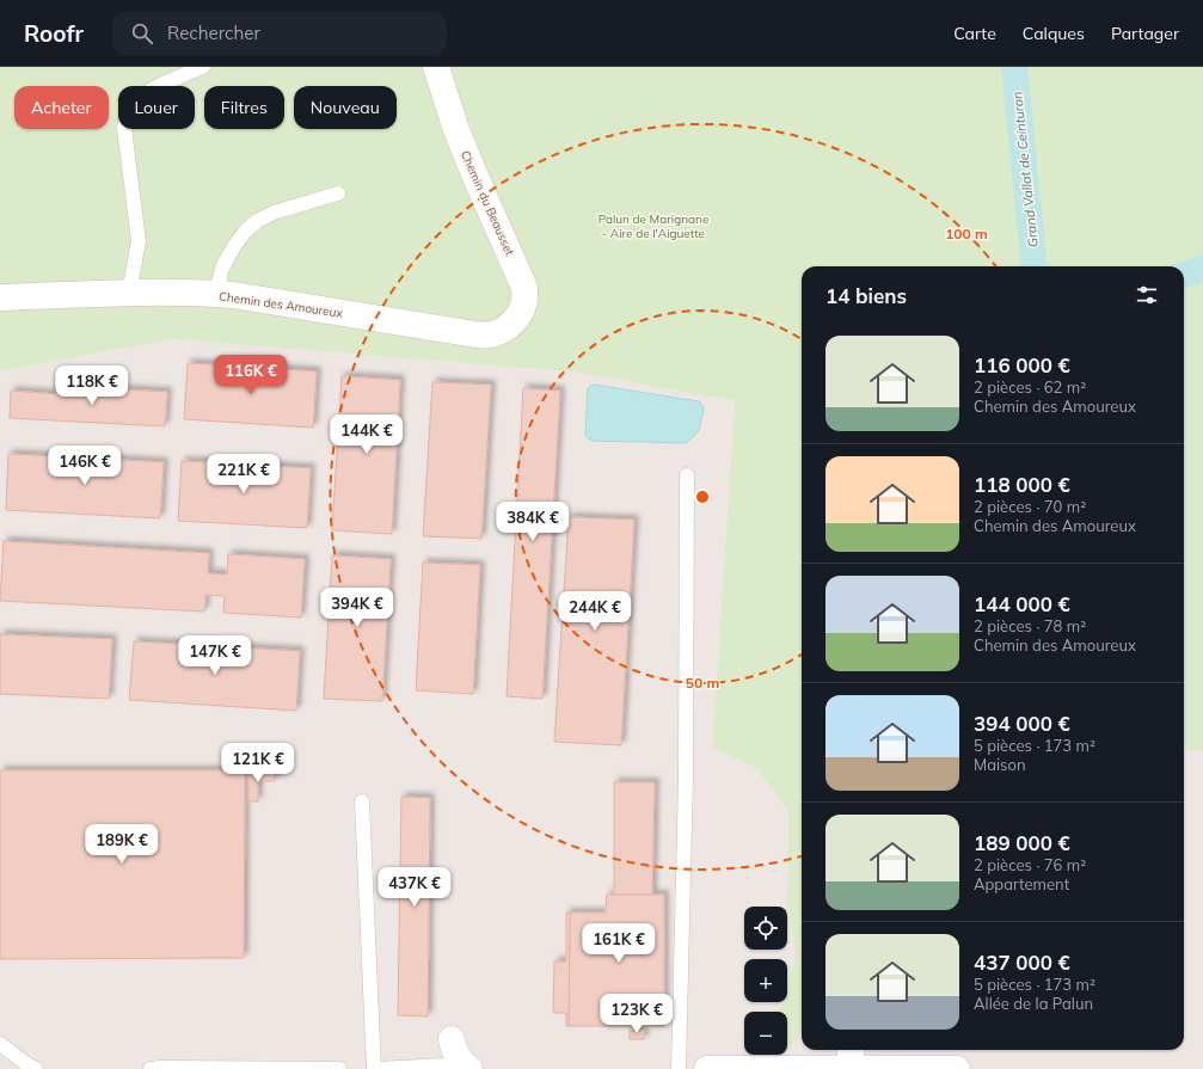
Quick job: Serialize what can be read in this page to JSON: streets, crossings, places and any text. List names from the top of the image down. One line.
{"streets":{"street":["Chemin du Beausset","Chemin des Amoureux"]},"crossings":[["Chemin du Beausset","Chemin des Amoureux"]],"water":["Grand Vallat de Ceinturon"],"parks":["Palun de Marignane - Aire de l'Aiguette"],"page":{"header":"Roofr","search":"Rechercher","nav":["Carte","Calques","Partager"],"chip":["Acheter","Louer","Filtres","Nouveau"],"heading":"14 biens","list":[{"name":"116 000 €","note":"2 pièces · 62 m² · Chemin des Amoureux"},{"name":"118 000 €","note":"2 pièces · 70 m² · Chemin des Amoureux"},{"name":"144 000 €","note":"2 pièces · 78 m² · Chemin des Amoureux"},{"name":"394 000 €","note":"5 pièces · 173 m² · Maison"},{"name":"189 000 €","note":"2 pièces · 76 m² · Appartement"},{"name":"437 000 €","note":"5 pièces · 173 m² · Allée de la Palun"}],"price":["116K €","118K €","144K €","146K €","221K €","384K €","394K €","244K €","147K €","121K €","189K €","437K €","161K €","123K €"],"map_buttons":["+","−"]},"rings":["100 m","50 m"]}
